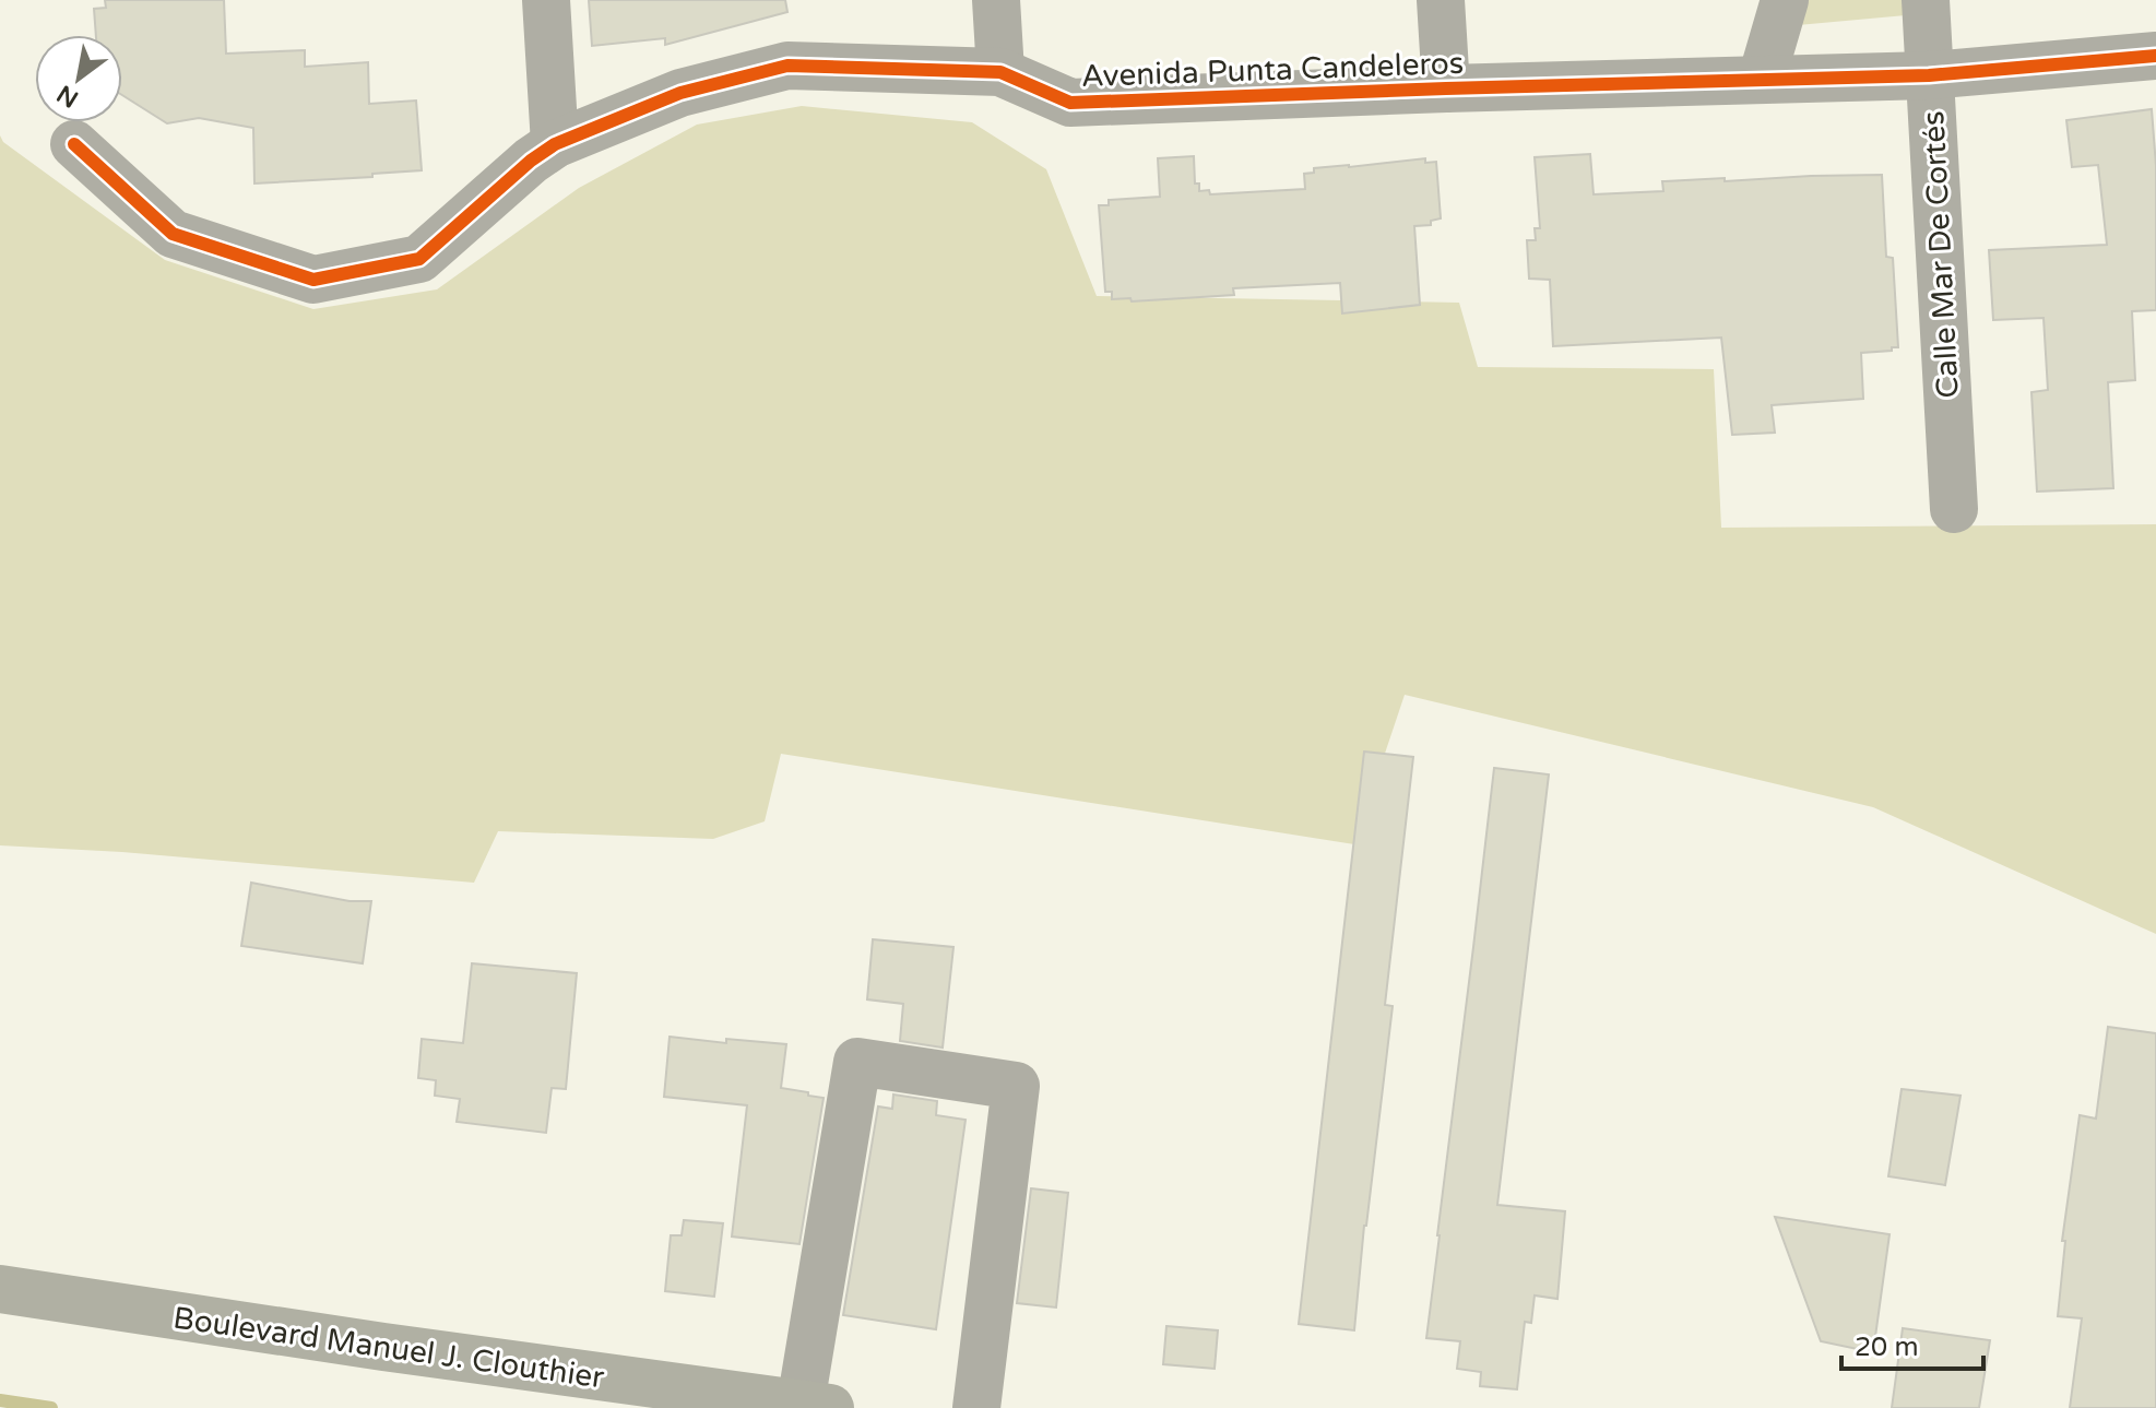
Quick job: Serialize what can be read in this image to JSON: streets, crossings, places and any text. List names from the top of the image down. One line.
{"streets":{"main road":["Boulevard Manuel J. Clouthier"],"street":["Avenida Punta Candeleros","Calle Mar De Cortés"]},"crossings":[["Avenida Punta Candeleros","Calle Mar De Cortés"]],"scale_bar":"20 m","north":"bottom left"}
